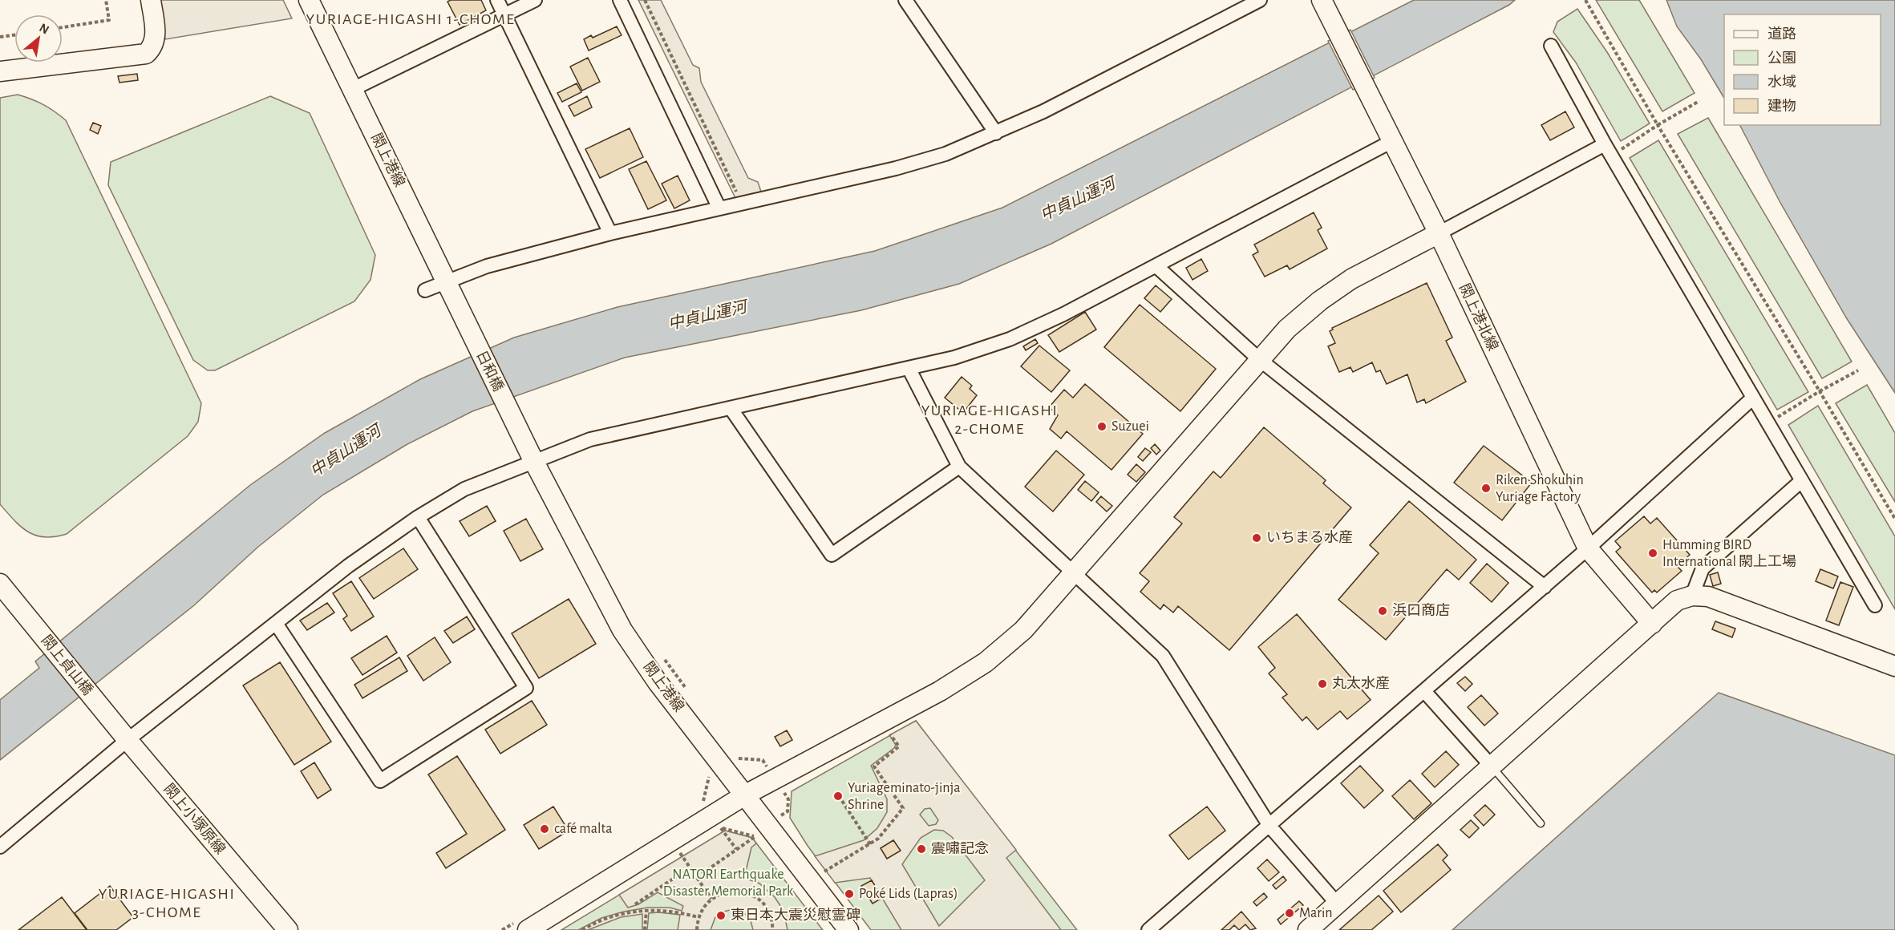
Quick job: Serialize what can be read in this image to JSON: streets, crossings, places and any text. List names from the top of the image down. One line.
{"streets":{"street":["閖上港線","閖上港北線","日和橋","閖上貞山橋","閖上小塚原線"]},"crossings":[["閖上港線","日和橋"],["閖上貞山橋","閖上小塚原線"]],"districts":["YURIAGE-HIGASHI 1-CHOME","YURIAGE-HIGASHI 2-CHOME","YURIAGE-HIGASHI 3-CHOME"],"water":["中貞山運河"],"parks":["NATORI Earthquake Disaster Memorial Park"],"places":["Suzuei","Riken Shokuhin Yuriage Factory","いちまる水産","Humming BIRD International 閖上工場","浜口商店","丸太水産","Yuriageminato-jinja Shrine","café malta","震嘯記念","Poké Lids (Lapras)","Marin","東日本大震災慰霊碑"],"legend":["道路","公園","水域","建物"],"north":"top right"}
